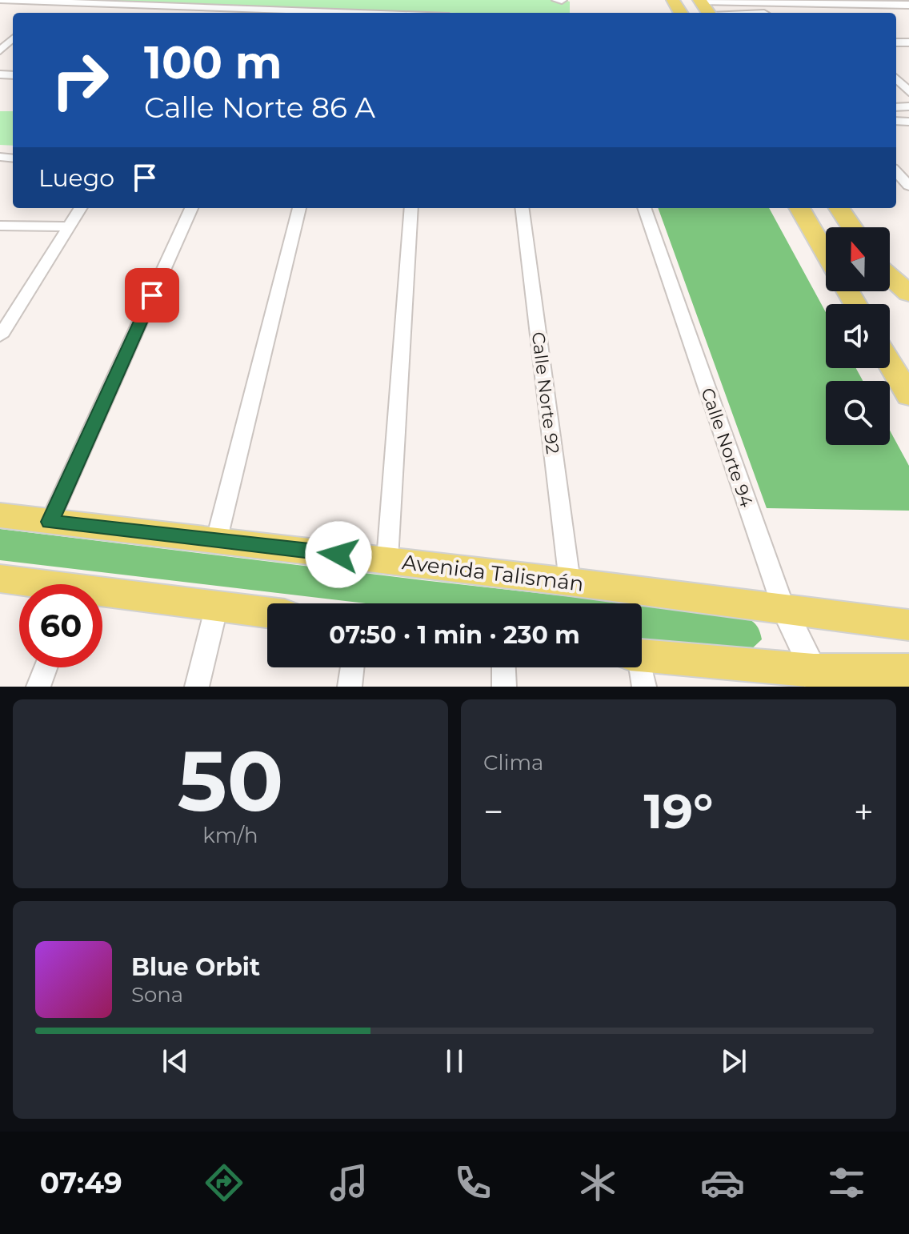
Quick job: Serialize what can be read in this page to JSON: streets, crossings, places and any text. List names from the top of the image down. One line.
{"streets":{"main road":["Avenida Talismán"],"street":["Calle Norte 92","Calle Norte 94"]},"crossings":[["Calle Norte 92","Avenida Talismán"],["Calle Norte 94","Avenida Talismán"]],"north":"top","page":{"turn":["100 m","Calle Norte 86 A"],"then":"Luego","limit":"60","trip":"07:50 · 1 min · 230 m","tile":[["50","km/h"],"Clima"],"heat":["−","19°","+"],"song":["Blue Orbit","Sona"],"tabs":"07:49"}}
